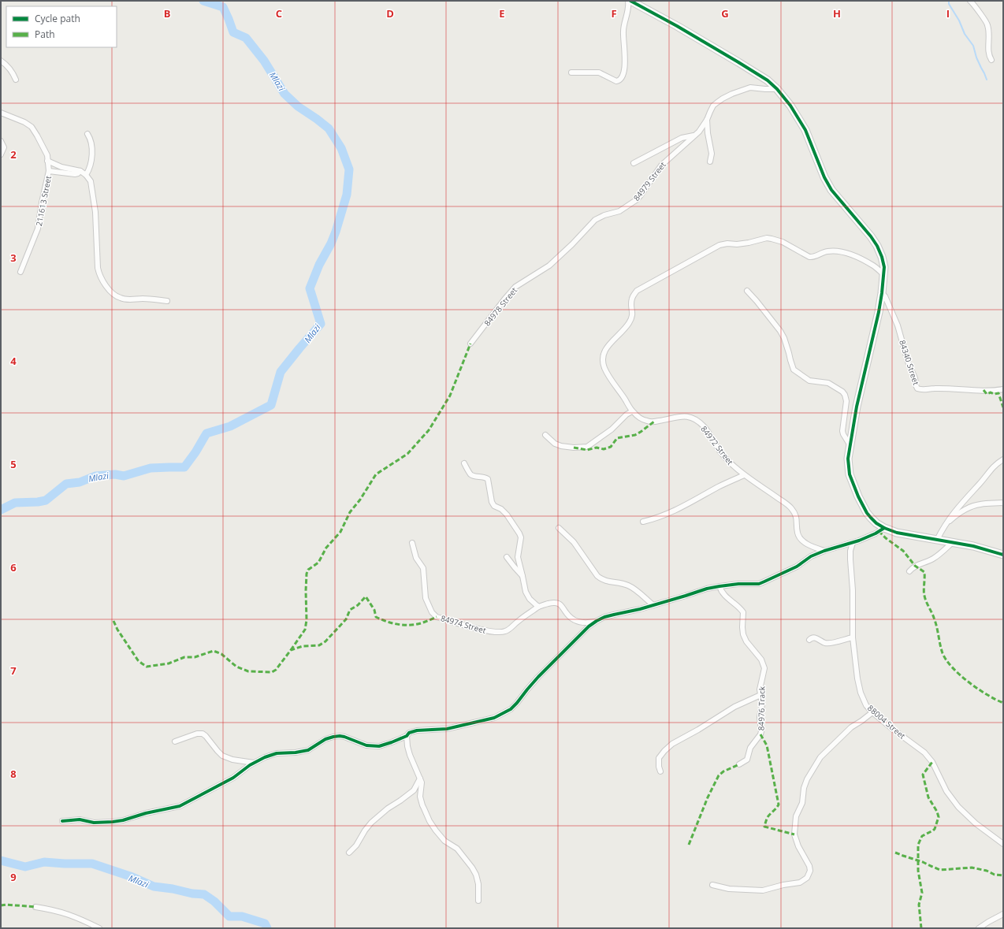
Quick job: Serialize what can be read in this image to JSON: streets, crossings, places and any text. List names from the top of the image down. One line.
{"streets":{"street":["84979 Street","211613 Street","84978 Street","84340 Street","84972 Street","84974 Street","84976 Track","88004 Street"]},"crossings":[["84979 Street","84978 Street"]],"water":["Mlazi"],"legend":["Cycle path","Path"],"grid":{"columns":["B","C","D","E","F","G","H","I"],"rows":["2","3","4","5","6","7","8","9"]}}
